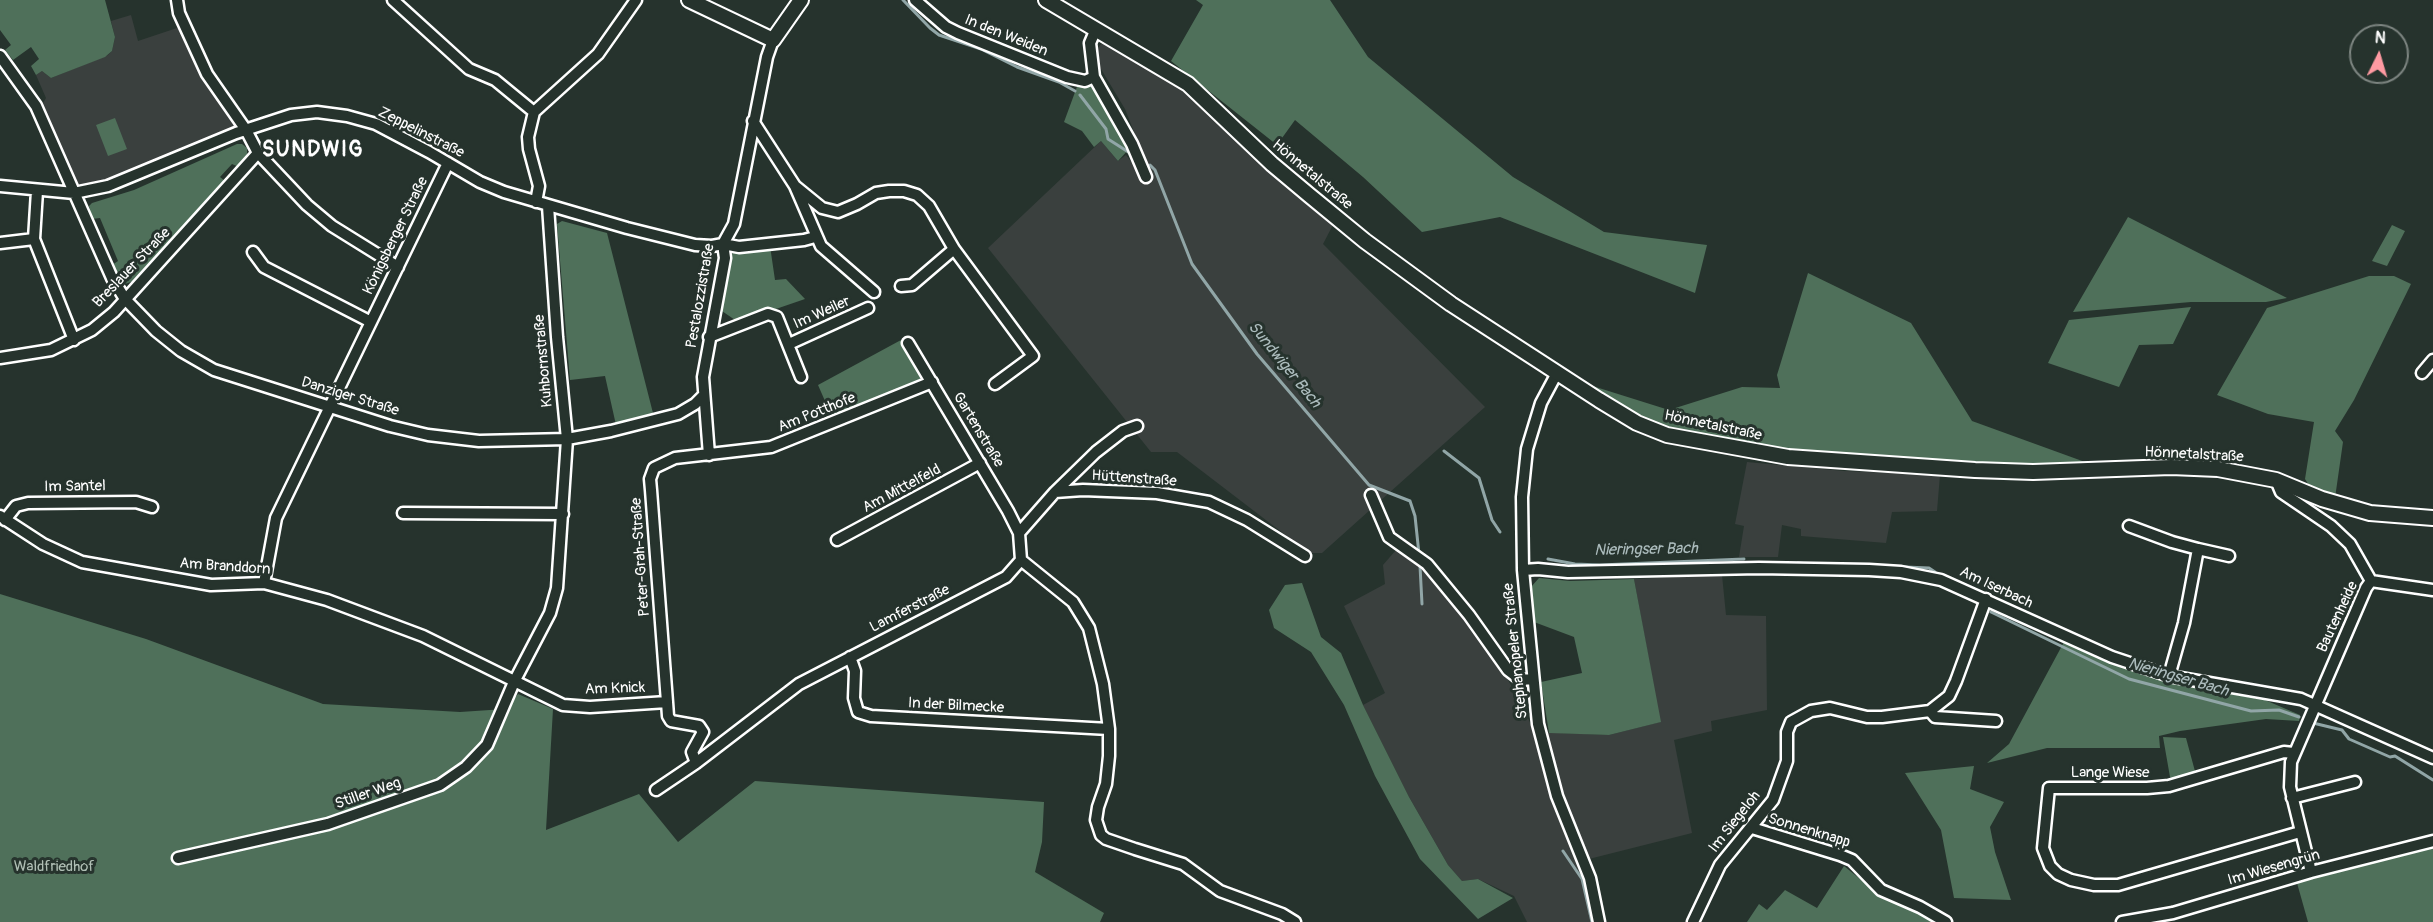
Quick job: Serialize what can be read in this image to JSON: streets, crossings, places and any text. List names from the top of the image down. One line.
{"streets":{"main road":["Hönnetalstraße"],"street":["In den Weiden","Zeppelinstraße","Königsberger Straße","Breslauer Straße","Pestalozzistraße","Im Weiler","Kuhbornstraße","Danziger Straße","Am Potthofe","Gartenstraße","Hüttenstraße","Im Santel","Am Mittelfeld","Peter-Grah-Straße","Am Branddorn","Am Iserbach","Lamferstraße","Bautenheide","Stephanopeler Straße","Am Knick","In der Bilmecke","Lange Wiese","Stiller Weg","Im Siegeloh","Sonnenknapp","Im Wiesengrün"]},"crossings":[["Zeppelinstraße","Königsberger Straße"],["Zeppelinstraße","Pestalozzistraße"],["Zeppelinstraße","Kuhbornstraße"],["Zeppelinstraße","Danziger Straße"],["Hönnetalstraße","Bautenheide"],["Hönnetalstraße","Stephanopeler Straße"],["Königsberger Straße","Danziger Straße"],["Königsberger Straße","Am Branddorn"],["Breslauer Straße","Danziger Straße"],["Pestalozzistraße","Im Weiler"],["Pestalozzistraße","Danziger Straße"],["Pestalozzistraße","Am Potthofe"],["Pestalozzistraße","Peter-Grah-Straße"],["Kuhbornstraße","Danziger Straße"],["Kuhbornstraße","Am Branddorn"],["Kuhbornstraße","Am Knick"],["Kuhbornstraße","Stiller Weg"],["Am Potthofe","Gartenstraße"],["Am Potthofe","Peter-Grah-Straße"],["Gartenstraße","Am Mittelfeld"],["Im Santel","Am Branddorn"],["Peter-Grah-Straße","Am Knick"],["Am Branddorn","Am Knick"],["Am Branddorn","Stiller Weg"],["Am Iserbach","Bautenheide"],["Am Iserbach","Stephanopeler Straße"],["Lamferstraße","Am Knick"],["Lamferstraße","In der Bilmecke"],["Bautenheide","Lange Wiese"],["Bautenheide","Im Wiesengrün"],["Am Knick","Stiller Weg"],["Im Siegeloh","Sonnenknapp"]],"districts":["SUNDWIG"],"water":["Sundwiger Bach","Nieringser Bach"],"parks":["Waldfriedhof"],"north":"top"}
